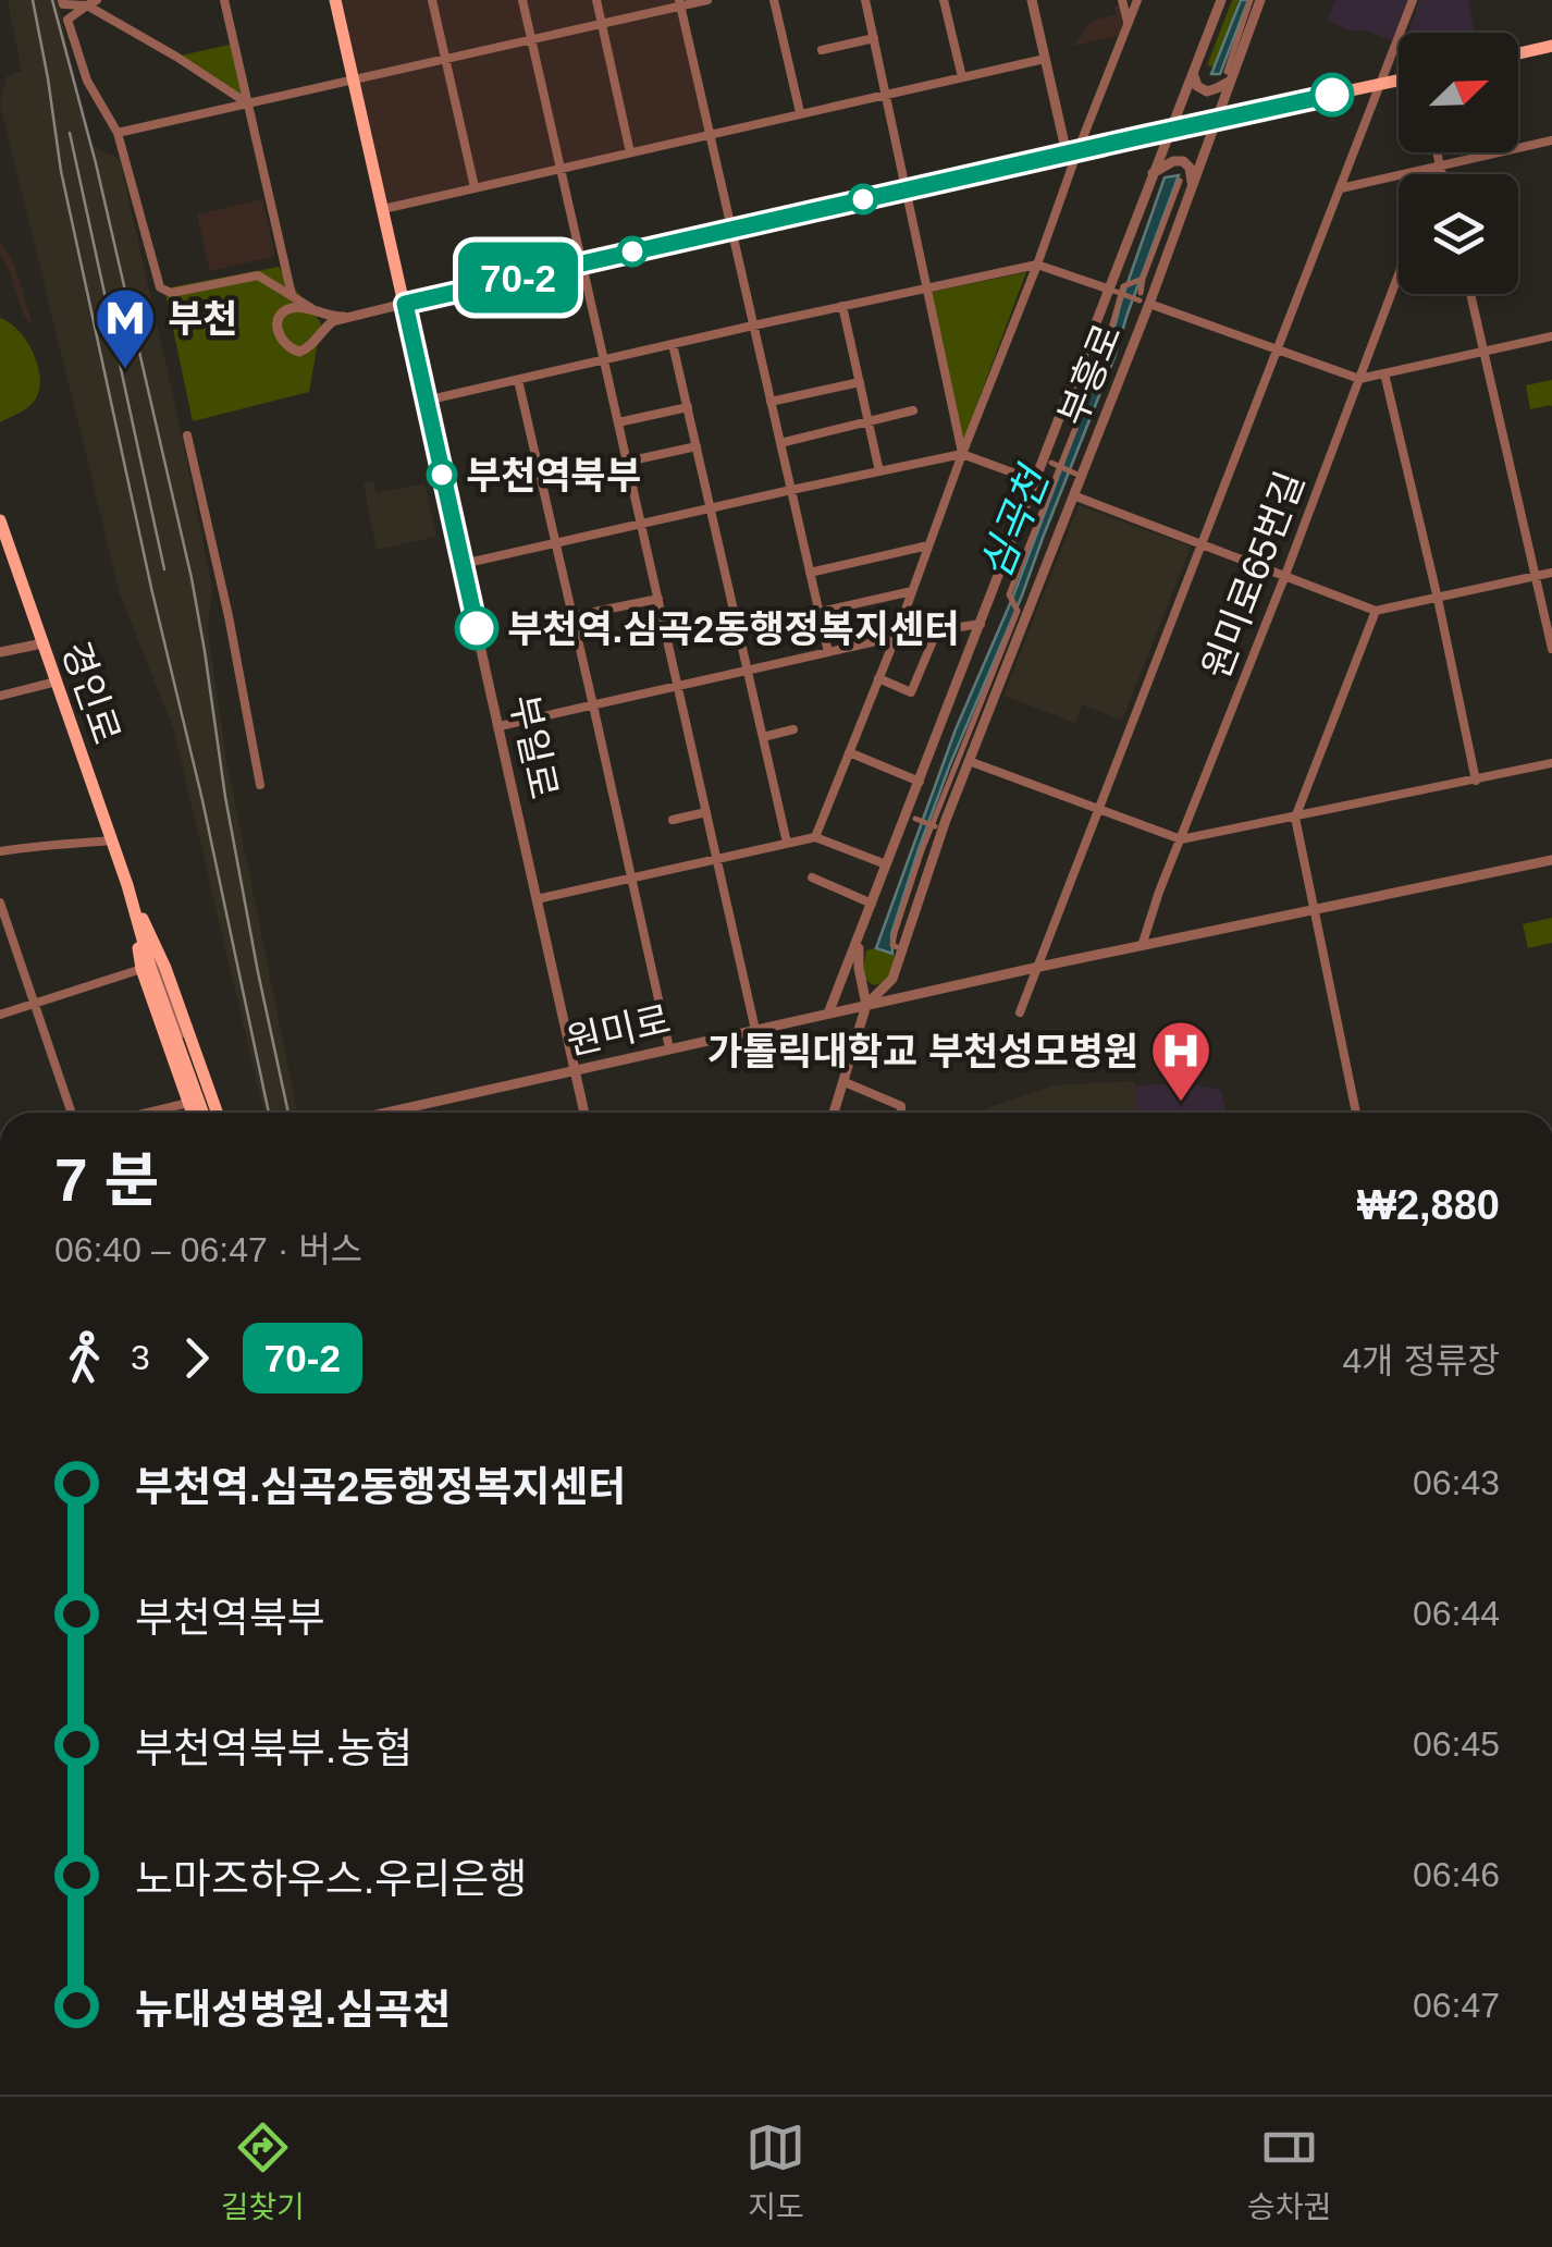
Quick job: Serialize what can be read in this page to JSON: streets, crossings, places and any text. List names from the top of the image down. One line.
{"streets":{"main road":["경인로","부일로"],"street":["부흥로","원미로65번길","원미로"]},"crossings":[["부흥로","원미로"],["원미로65번길","원미로"],["부일로","원미로"]],"water":["심곡천"],"places":{"metro station":["부천"],"other":["부천역북부","부천역.심곡2동행정복지센터"],"hospital":["가톨릭대학교 부천성모병원"]},"lines":["bus line 70-2"],"north":"top right","page":{"on_map":"70-2","heading":["7 분","06:40 – 06:47 · 버스","₩2,880"],"legs":["3","70-2","4개 정류장"],"list":[{"name":"부천역.심곡2동행정복지센터","value":"06:43"},{"name":"부천역북부","value":"06:44"},{"name":"부천역북부.농협","value":"06:45"},{"name":"노마즈하우스.우리은행","value":"06:46"},{"name":"뉴대성병원.심곡천","value":"06:47"}],"tabs":["길찾기","지도","승차권"]}}
